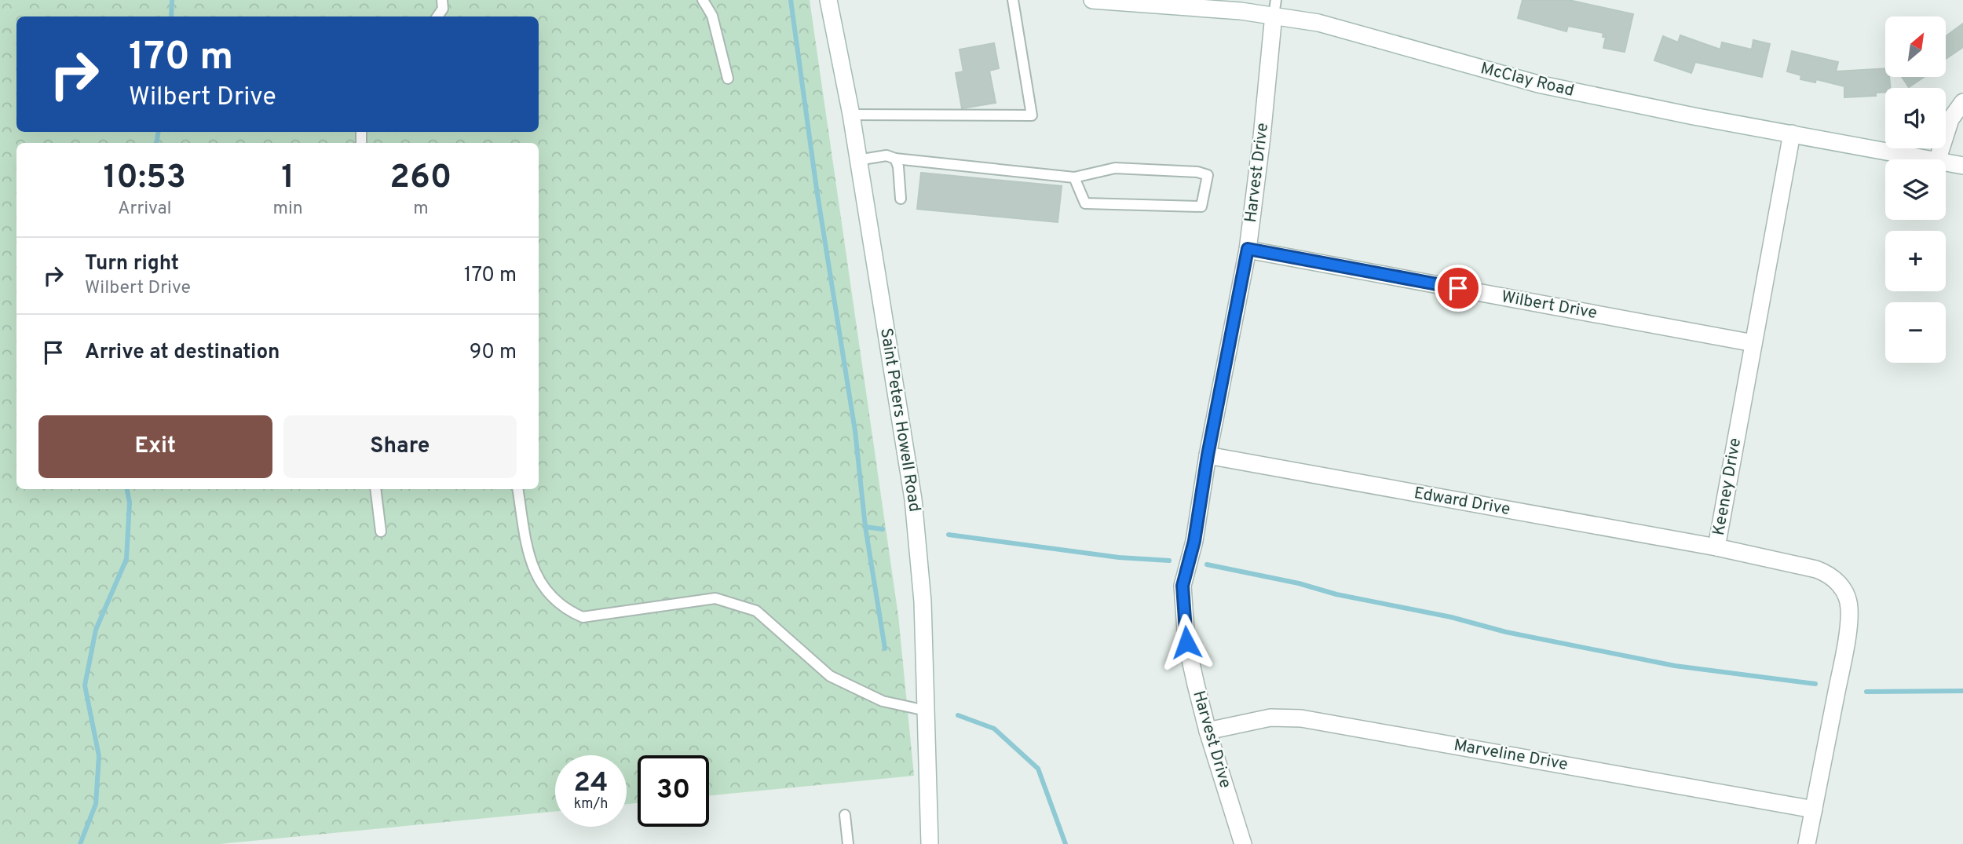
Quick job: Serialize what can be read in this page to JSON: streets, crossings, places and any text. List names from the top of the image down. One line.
{"streets":{"street":["McClay Road","Harvest Drive","Wilbert Drive","Saint Peters Howell Road","Keeney Drive","Edward Drive","Marveline Drive"]},"crossings":[["McClay Road","Harvest Drive"],["McClay Road","Keeney Drive"],["Harvest Drive","Wilbert Drive"],["Harvest Drive","Edward Drive"],["Harvest Drive","Marveline Drive"],["Wilbert Drive","Keeney Drive"],["Keeney Drive","Edward Drive"],["Keeney Drive","Marveline Drive"]],"north":"top right","page":{"map_buttons":["+","−"],"turn":["170 m","Wilbert Drive"],"eta":["10:53","Arrival","1","min","260","m"],"list":[{"name":"Turn right","note":"Wilbert Drive","value":"170 m"},{"name":"Arrive at destination","value":"90 m"}],"buttons":["Exit","Share"],"speed":"24 km/h","limit":"30"}}
